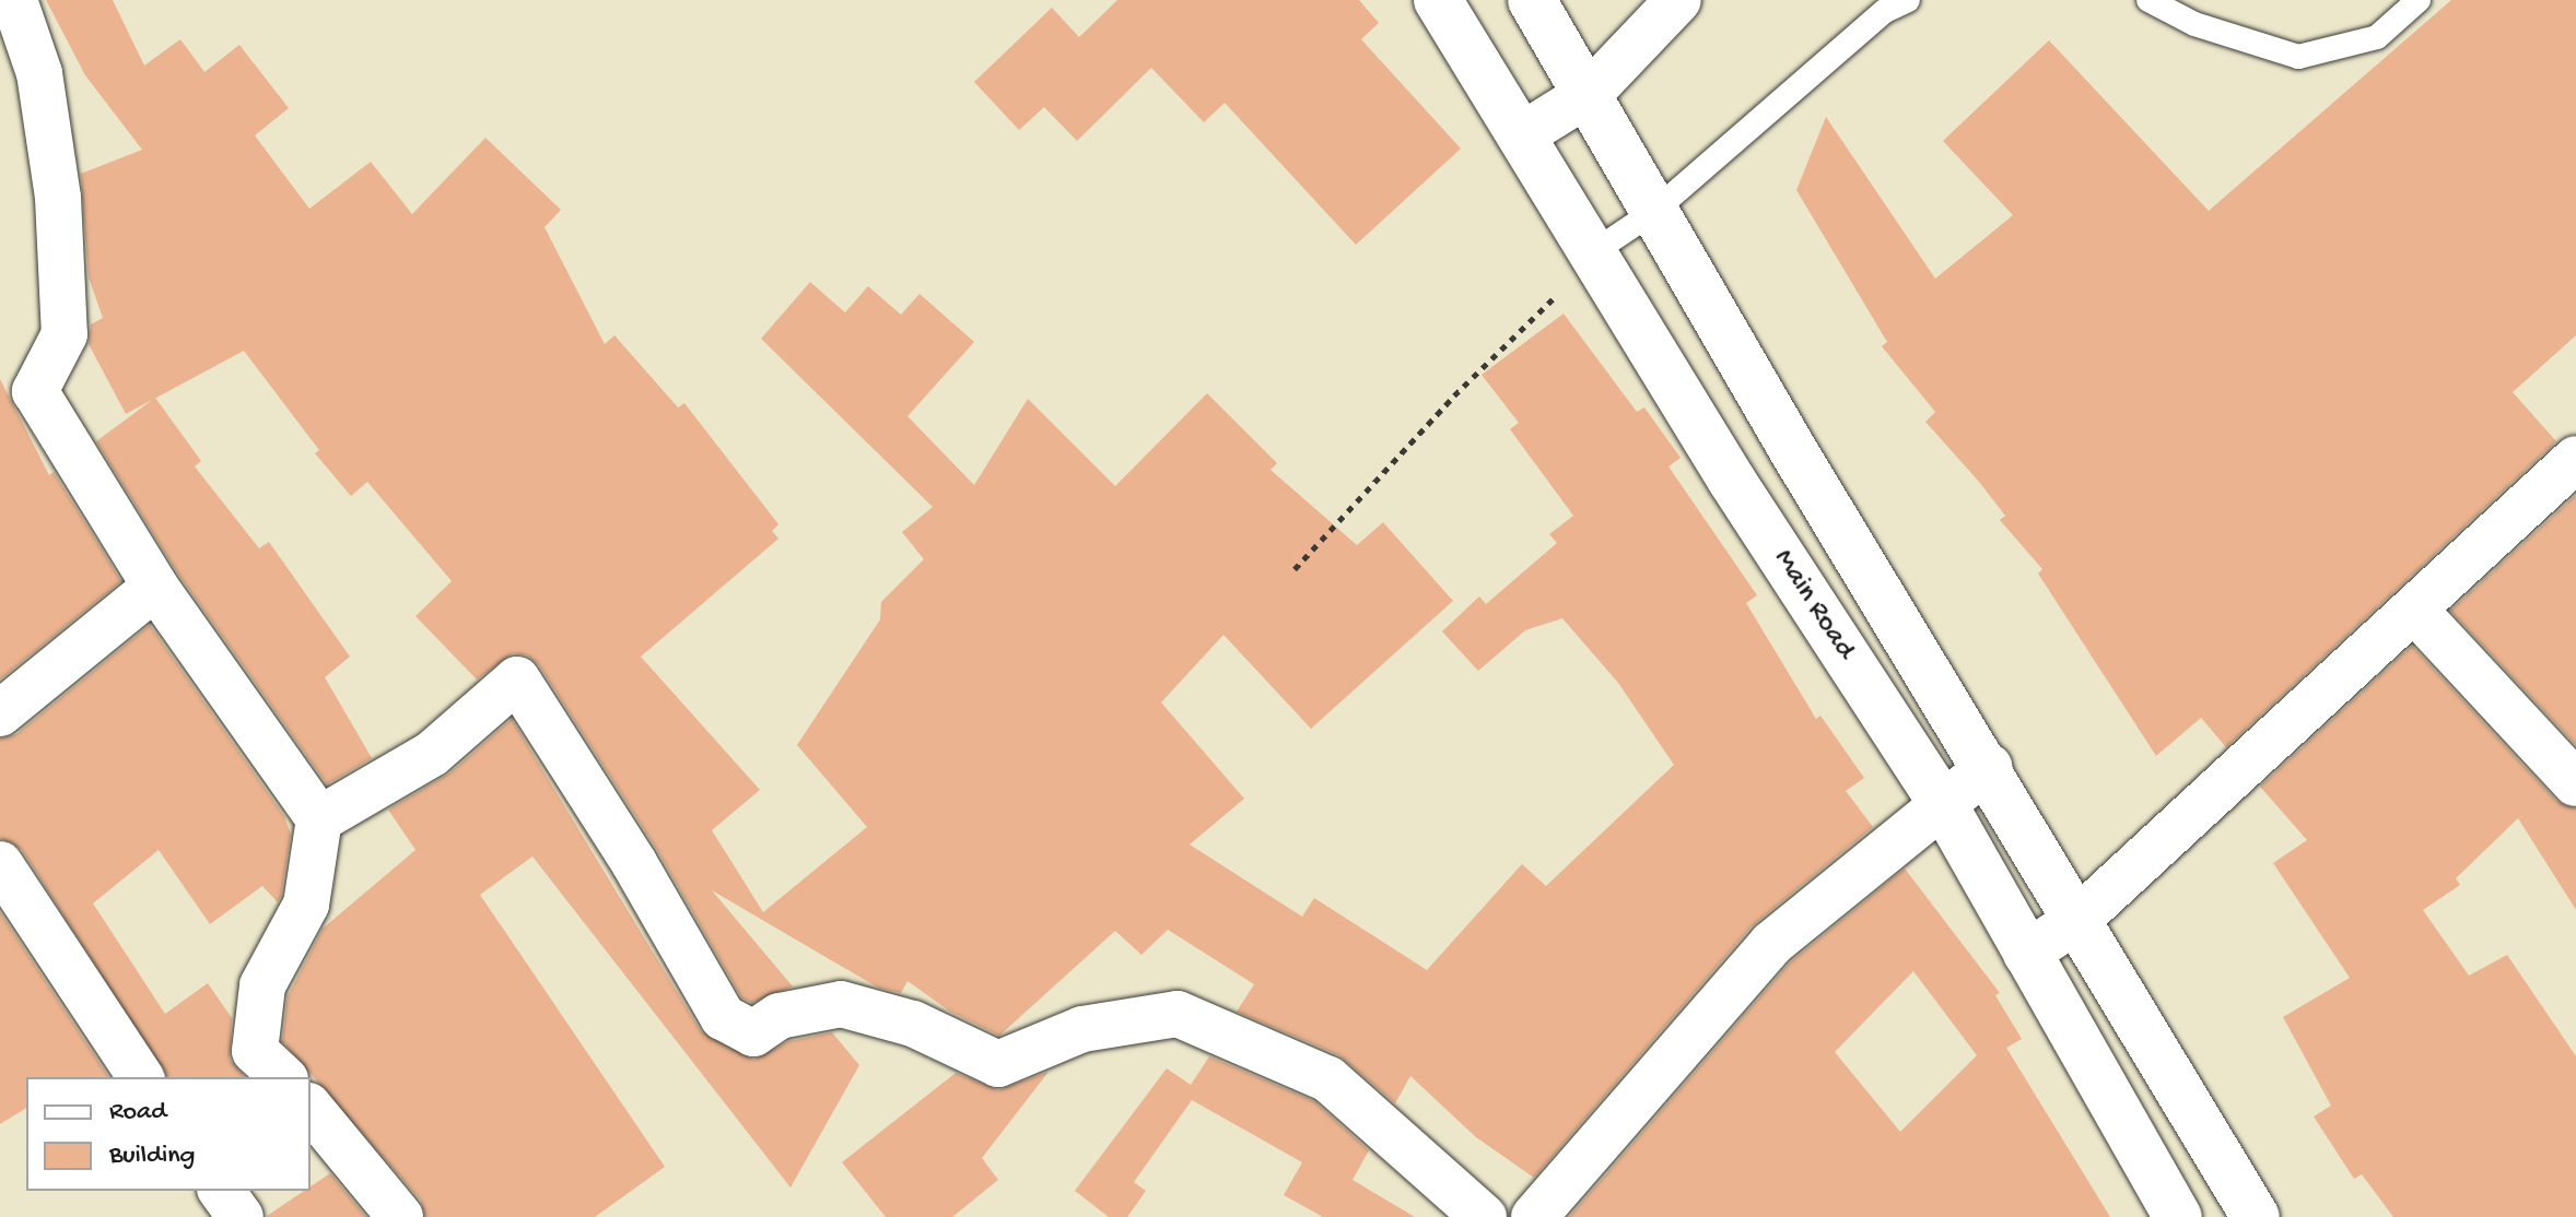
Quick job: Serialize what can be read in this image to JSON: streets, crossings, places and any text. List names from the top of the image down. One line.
{"streets":{"main road":["Main Road"]},"legend":["Road","Building"]}
